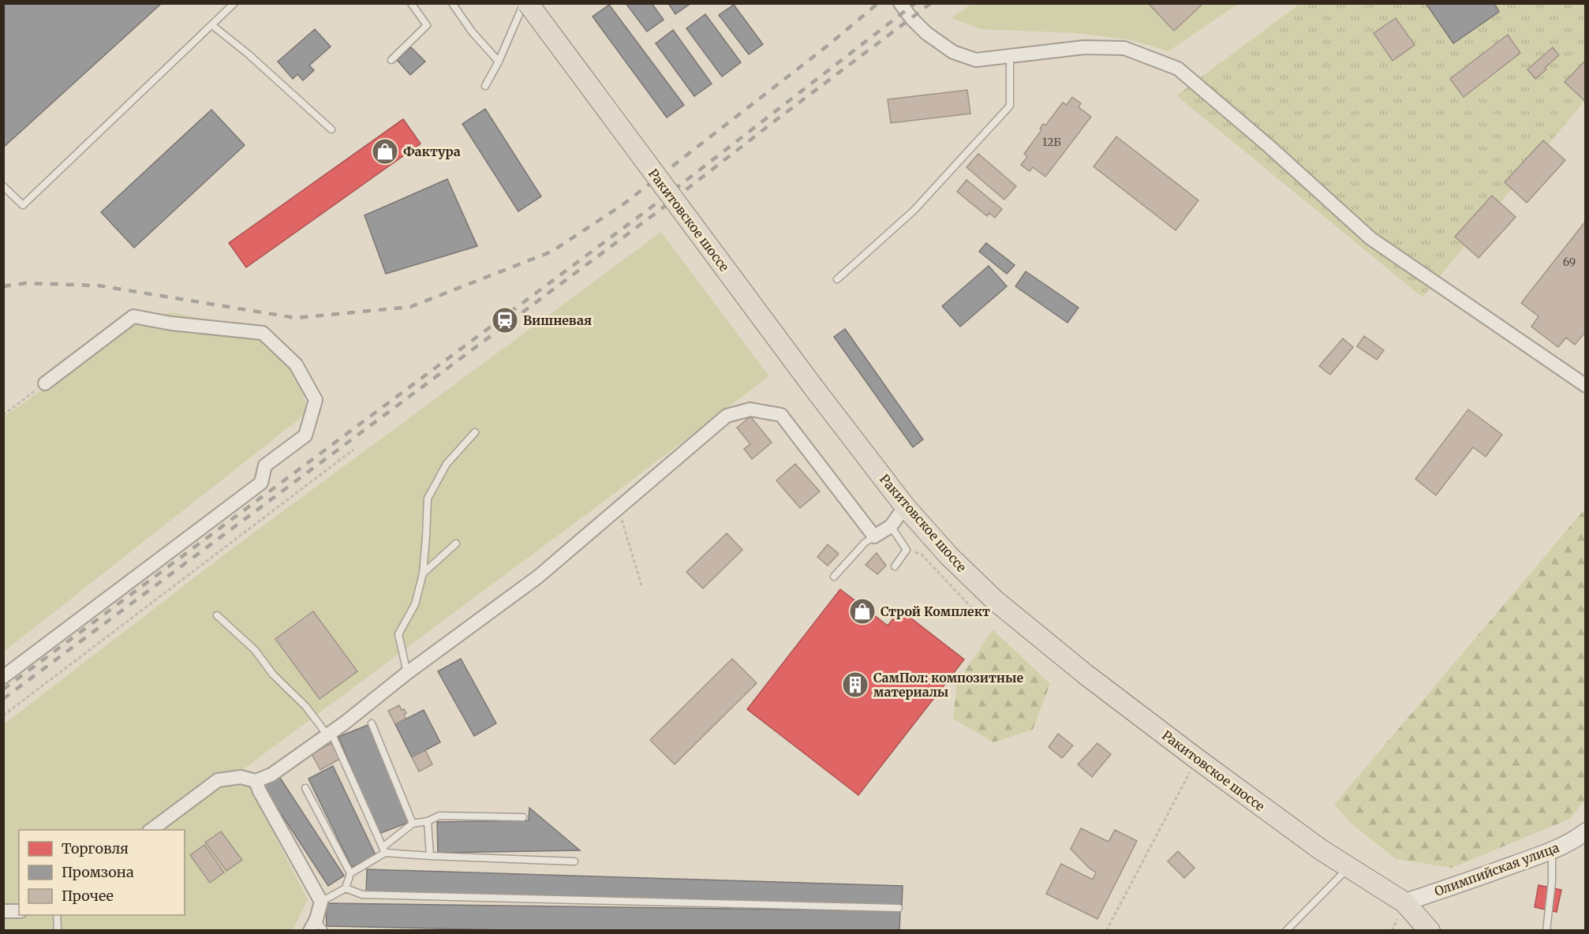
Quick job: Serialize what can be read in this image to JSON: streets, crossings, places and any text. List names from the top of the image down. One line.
{"streets":{"main road":["Ракитовское шоссе"],"street":["Олимпийская улица"]},"crossings":[["Ракитовское шоссе","Олимпийская улица"]],"places":{"shop":["Фактура","Строй Комплект"],"station":["Вишневая"],"building":["СамПол: композитные материалы"]},"house_numbers":["12Б","69"],"legend":["Торговля","Промзона","Прочее"]}
